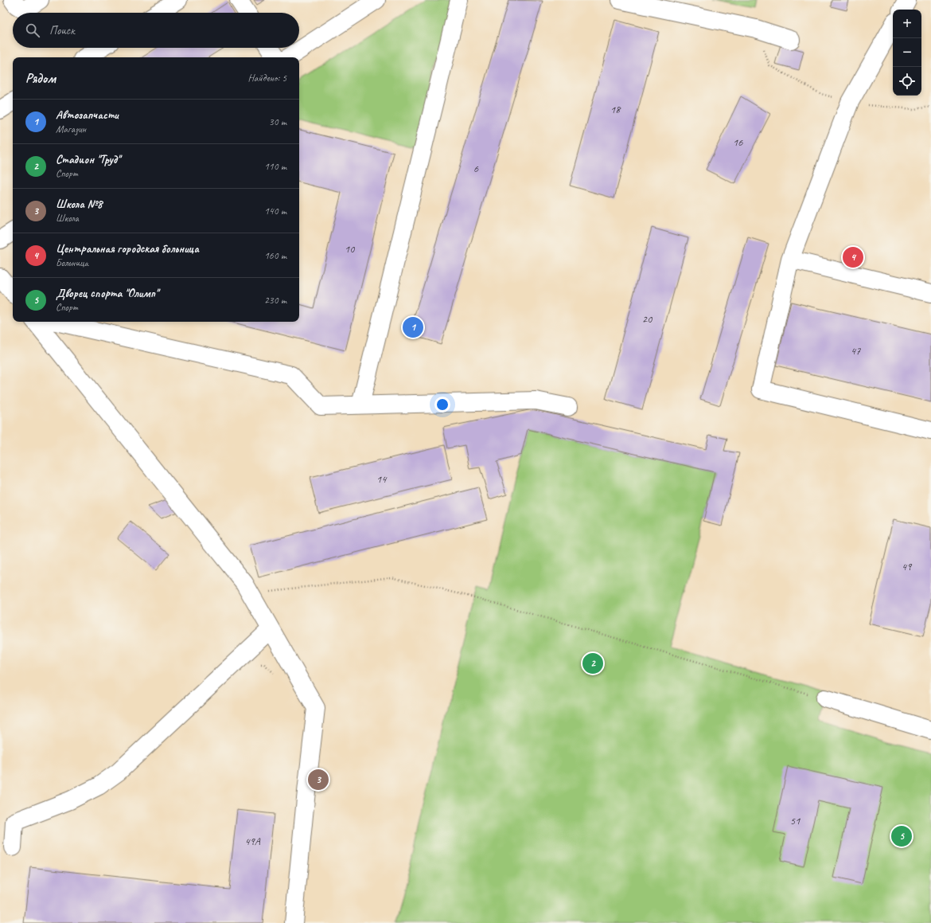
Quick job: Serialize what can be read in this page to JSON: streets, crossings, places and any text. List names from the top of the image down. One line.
{"house_numbers":["18","16","6","10","20","47","14","49","51","49А"],"page":{"map_buttons":["+","−"],"search":"Поиск","heading":["Рядом","Найдено: 5"],"list":[{"mark":"1","name":"Автозапчасти","note":"Магазин","value":"30 m"},{"mark":"2","name":"Стадион \"Труд\"","note":"Спорт","value":"110 m"},{"mark":"3","name":"Школа №8","note":"Школа","value":"140 m"},{"mark":"4","name":"Центральная городская больница","note":"Больница","value":"160 m"},{"mark":"5","name":"Дворец спорта \"Олимп\"","note":"Спорт","value":"230 m"}],"pins":["4","1","2","3","5"]}}
